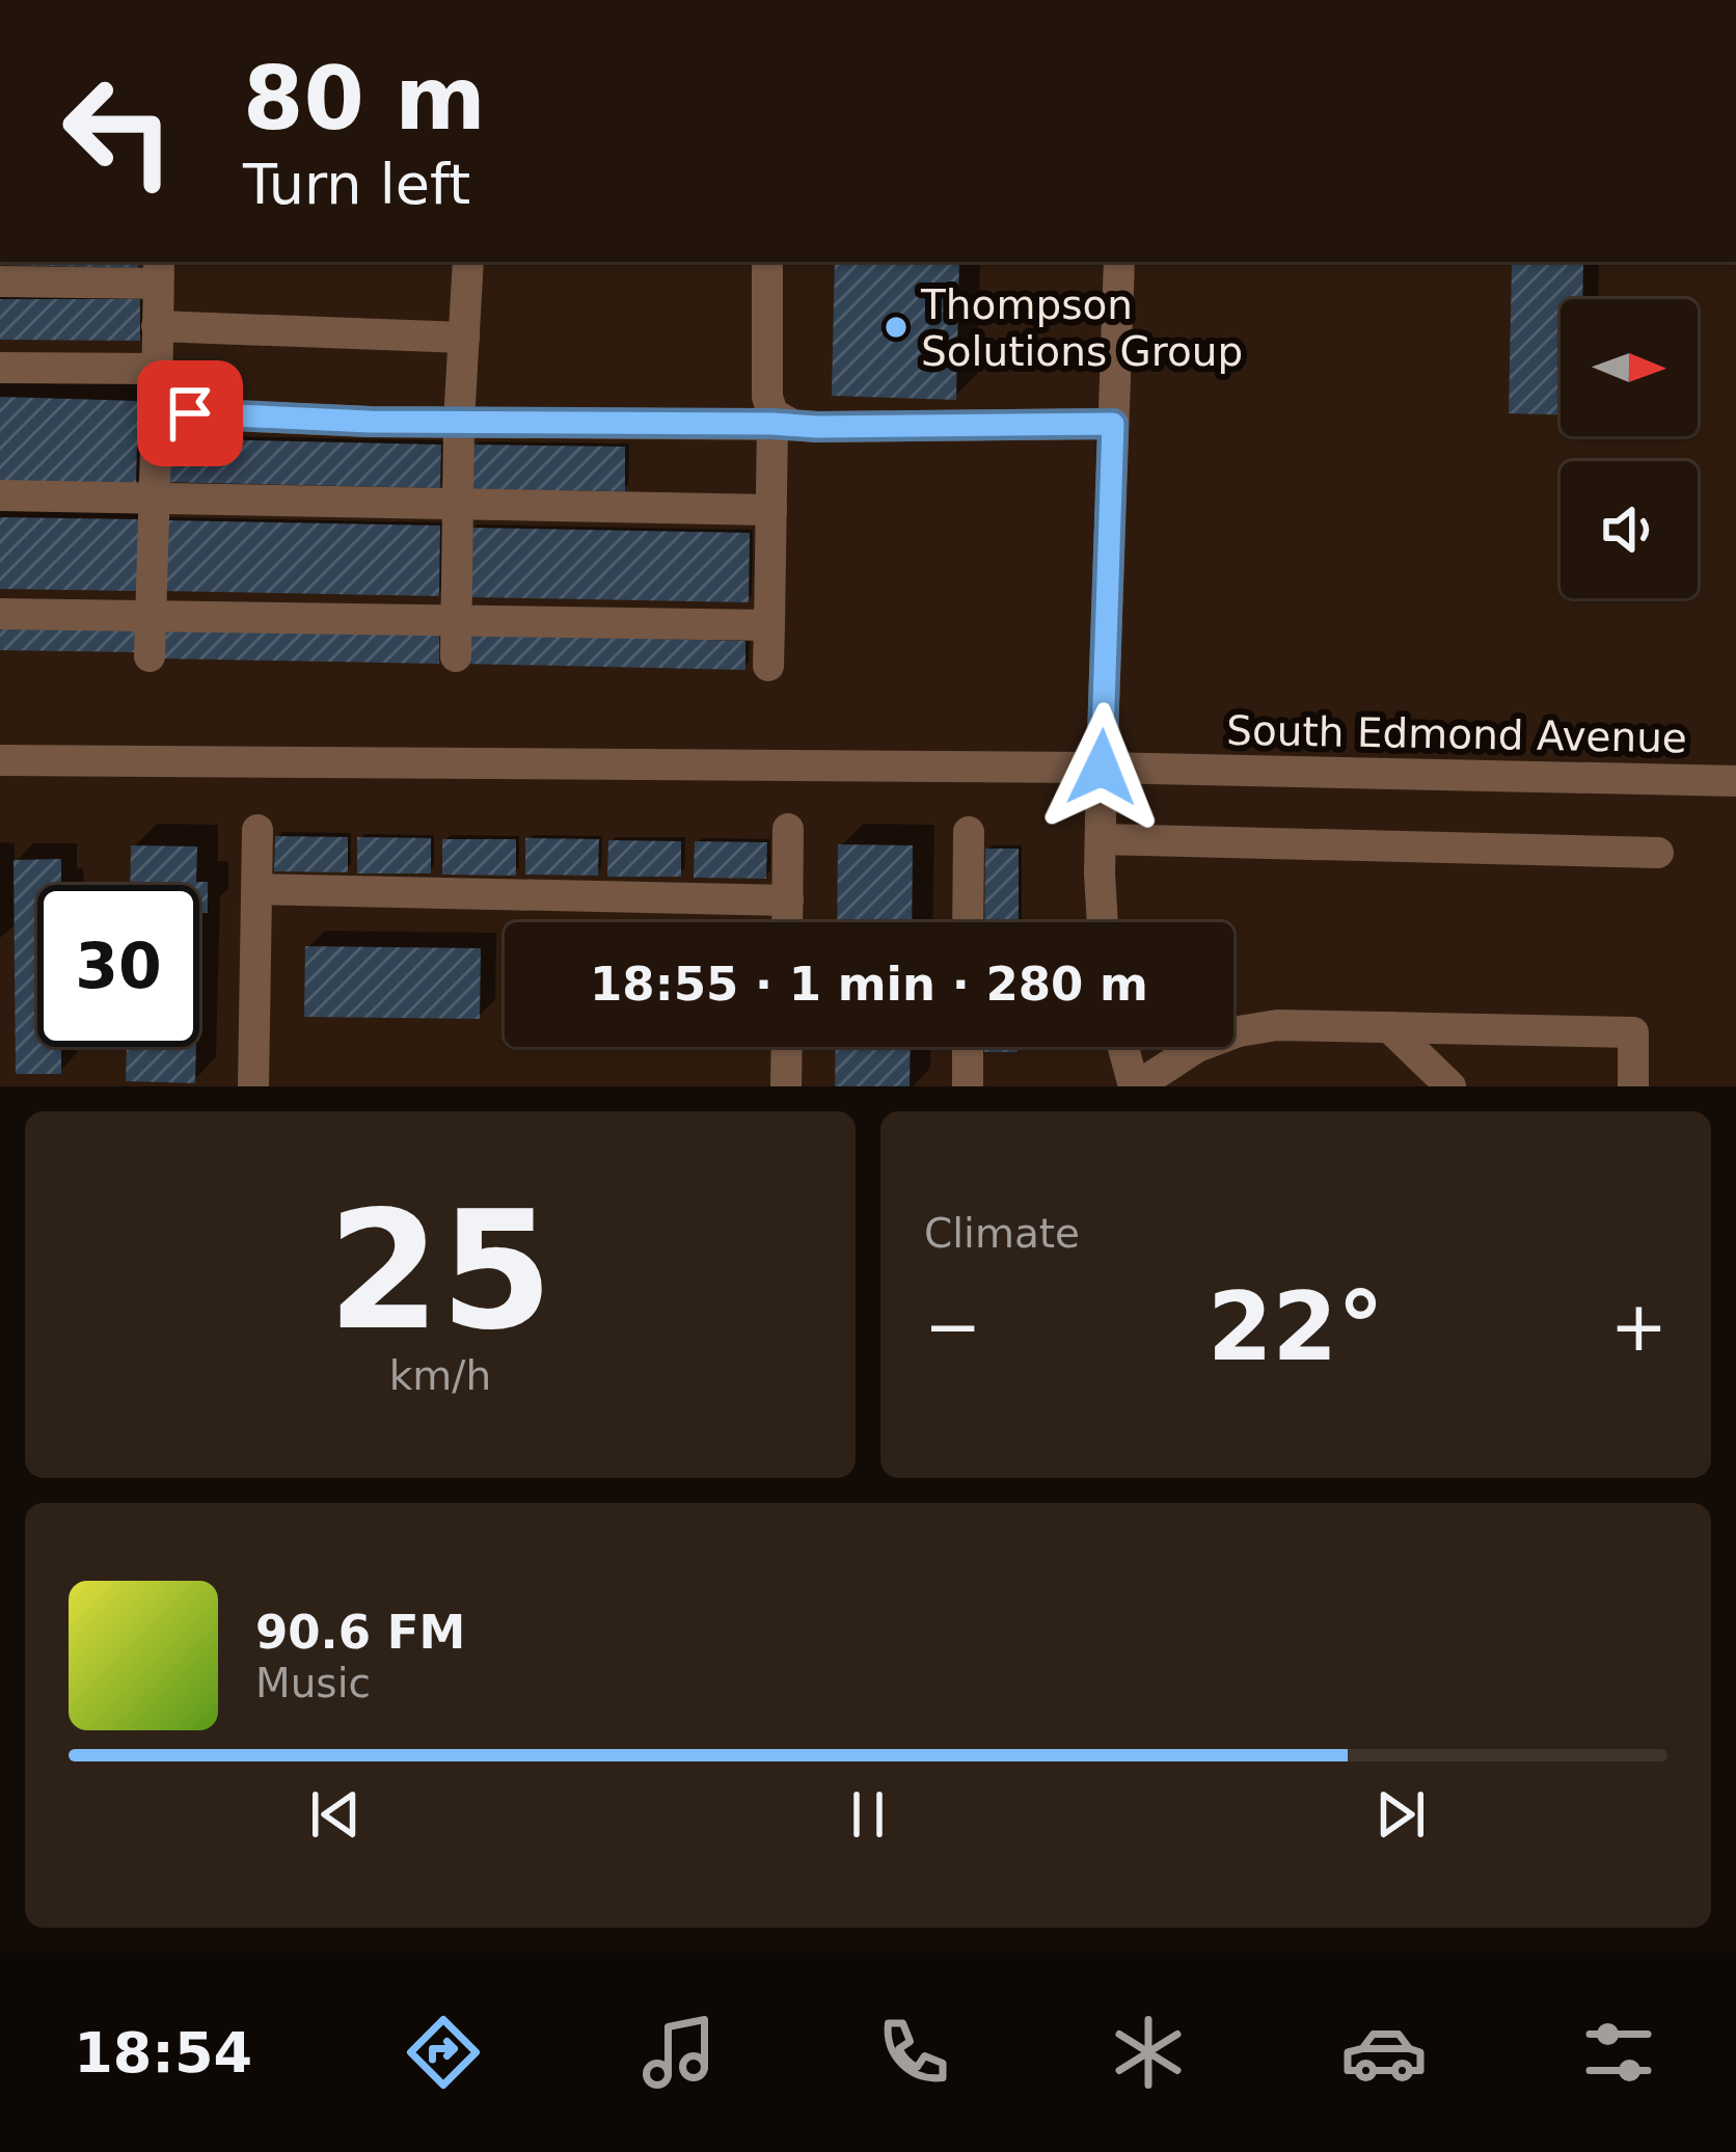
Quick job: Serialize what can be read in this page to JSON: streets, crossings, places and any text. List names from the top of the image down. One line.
{"streets":{"street":["South Edmond Avenue"]},"places":["Thompson Solutions Group"],"north":"right","page":{"turn":["80 m","Turn left"],"limit":"30","trip":"18:55 · 1 min · 280 m","tile":[["25","km/h"],"Climate"],"heat":["−","22°","+"],"song":["90.6 FM","Music"],"tabs":"18:54"}}
